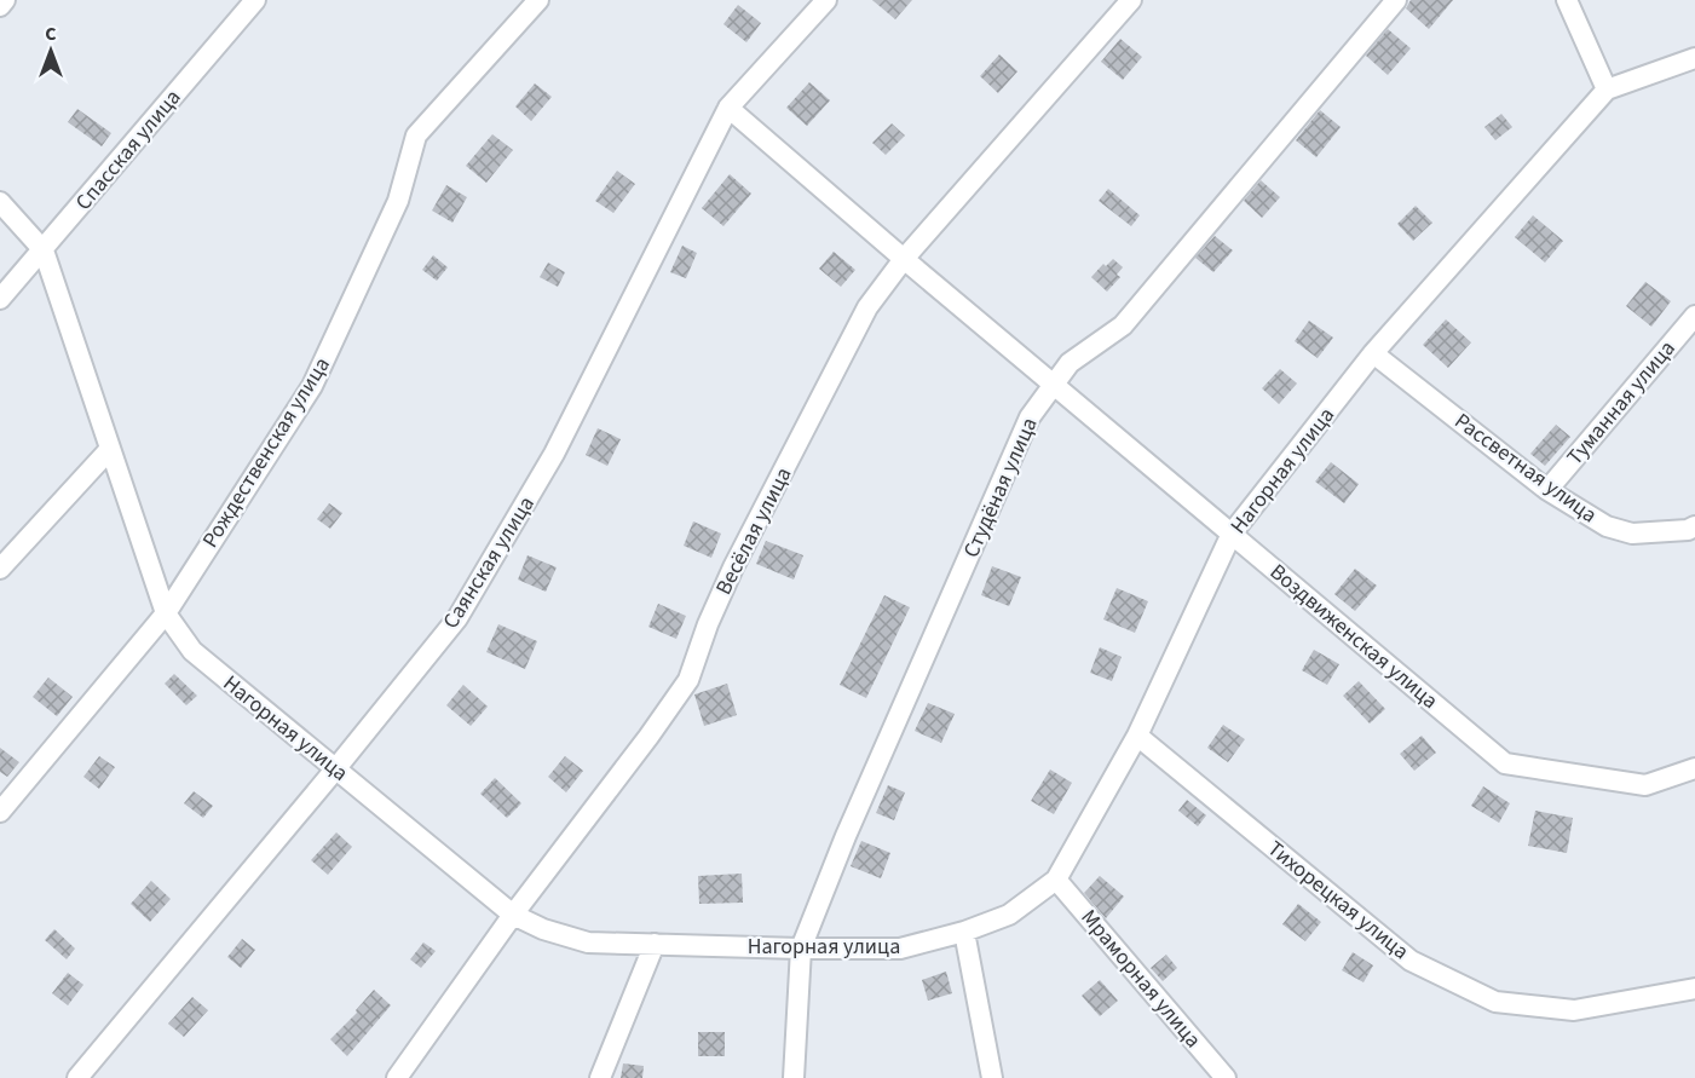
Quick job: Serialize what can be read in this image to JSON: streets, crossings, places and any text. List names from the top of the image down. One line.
{"streets":{"street":["Спасская улица","Туманная улица","Рождественская улица","Рассветная улица","Нагорная улица","Студёная улица","Весёлая улица","Саянская улица","Воздвиженская улица","Тихорецкая улица","Мраморная улица"]},"crossings":[["Спасская улица","Нагорная улица"],["Туманная улица","Рассветная улица"],["Рождественская улица","Нагорная улица"],["Рассветная улица","Нагорная улица"],["Нагорная улица","Студёная улица"],["Нагорная улица","Весёлая улица"],["Нагорная улица","Саянская улица"],["Нагорная улица","Воздвиженская улица"],["Нагорная улица","Тихорецкая улица"],["Нагорная улица","Мраморная улица"],["Студёная улица","Воздвиженская улица"],["Весёлая улица","Воздвиженская улица"],["Саянская улица","Воздвиженская улица"]],"north":"top"}
